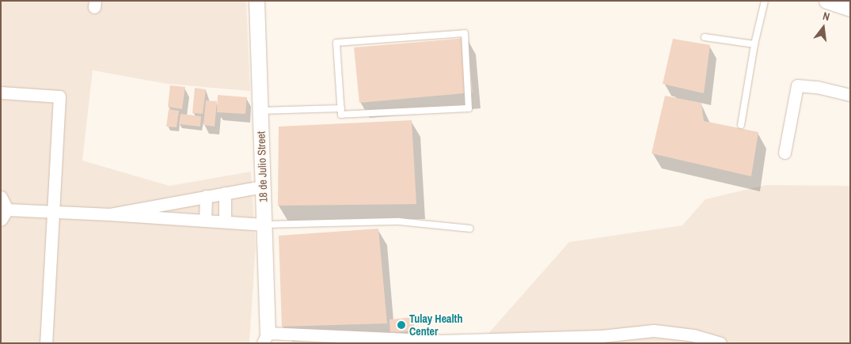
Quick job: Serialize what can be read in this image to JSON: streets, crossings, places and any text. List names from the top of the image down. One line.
{"streets":{"street":["18 de Julio Street"]},"places":["Tulay Health Center"],"north":"top"}
